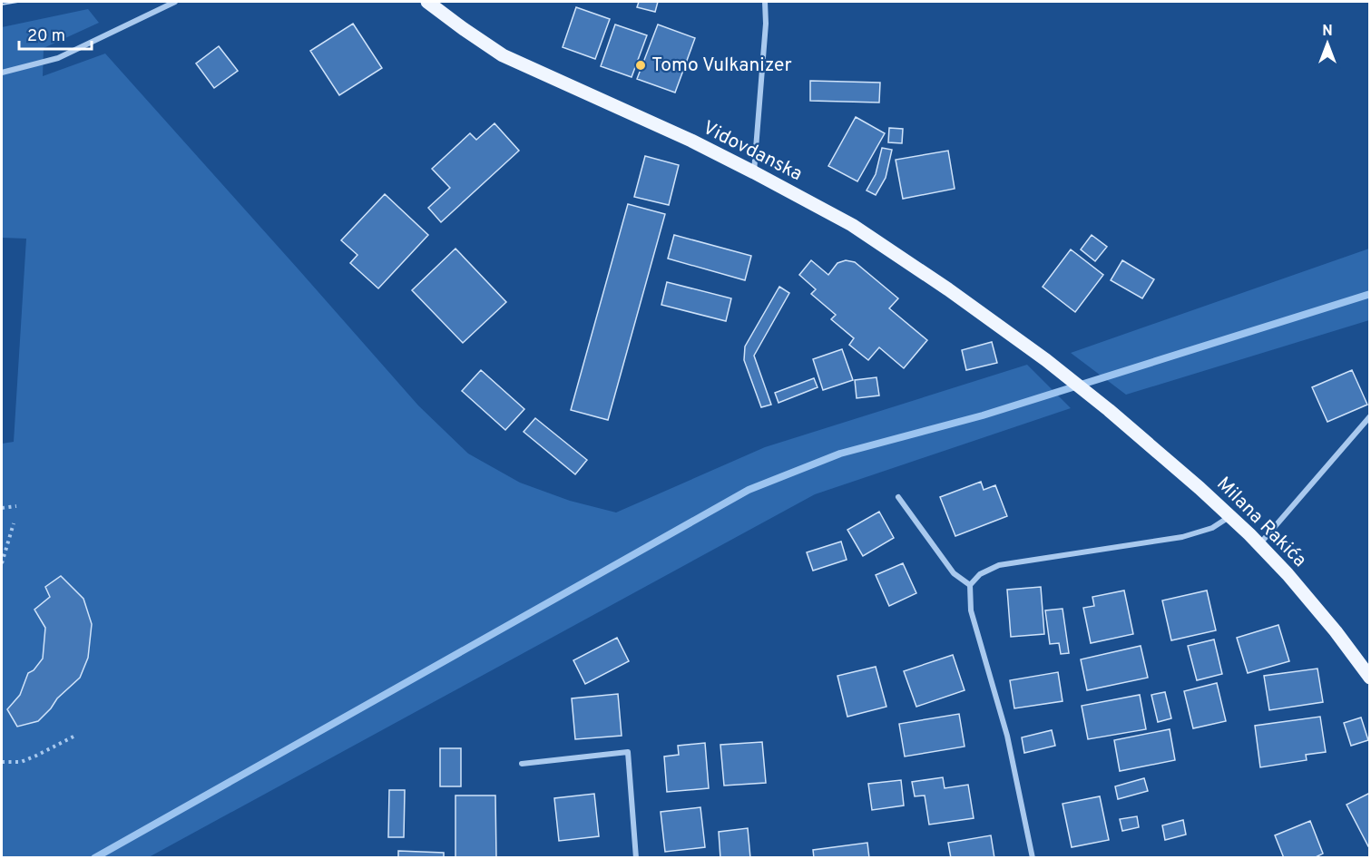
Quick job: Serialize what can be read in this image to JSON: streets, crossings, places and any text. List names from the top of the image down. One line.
{"streets":{"main road":["Vidovdanska","Milana Rakića"]},"crossings":[["Vidovdanska","Milana Rakića"]],"places":["Tomo Vulkanizer"],"scale_bar":"20 m","north":"top"}
